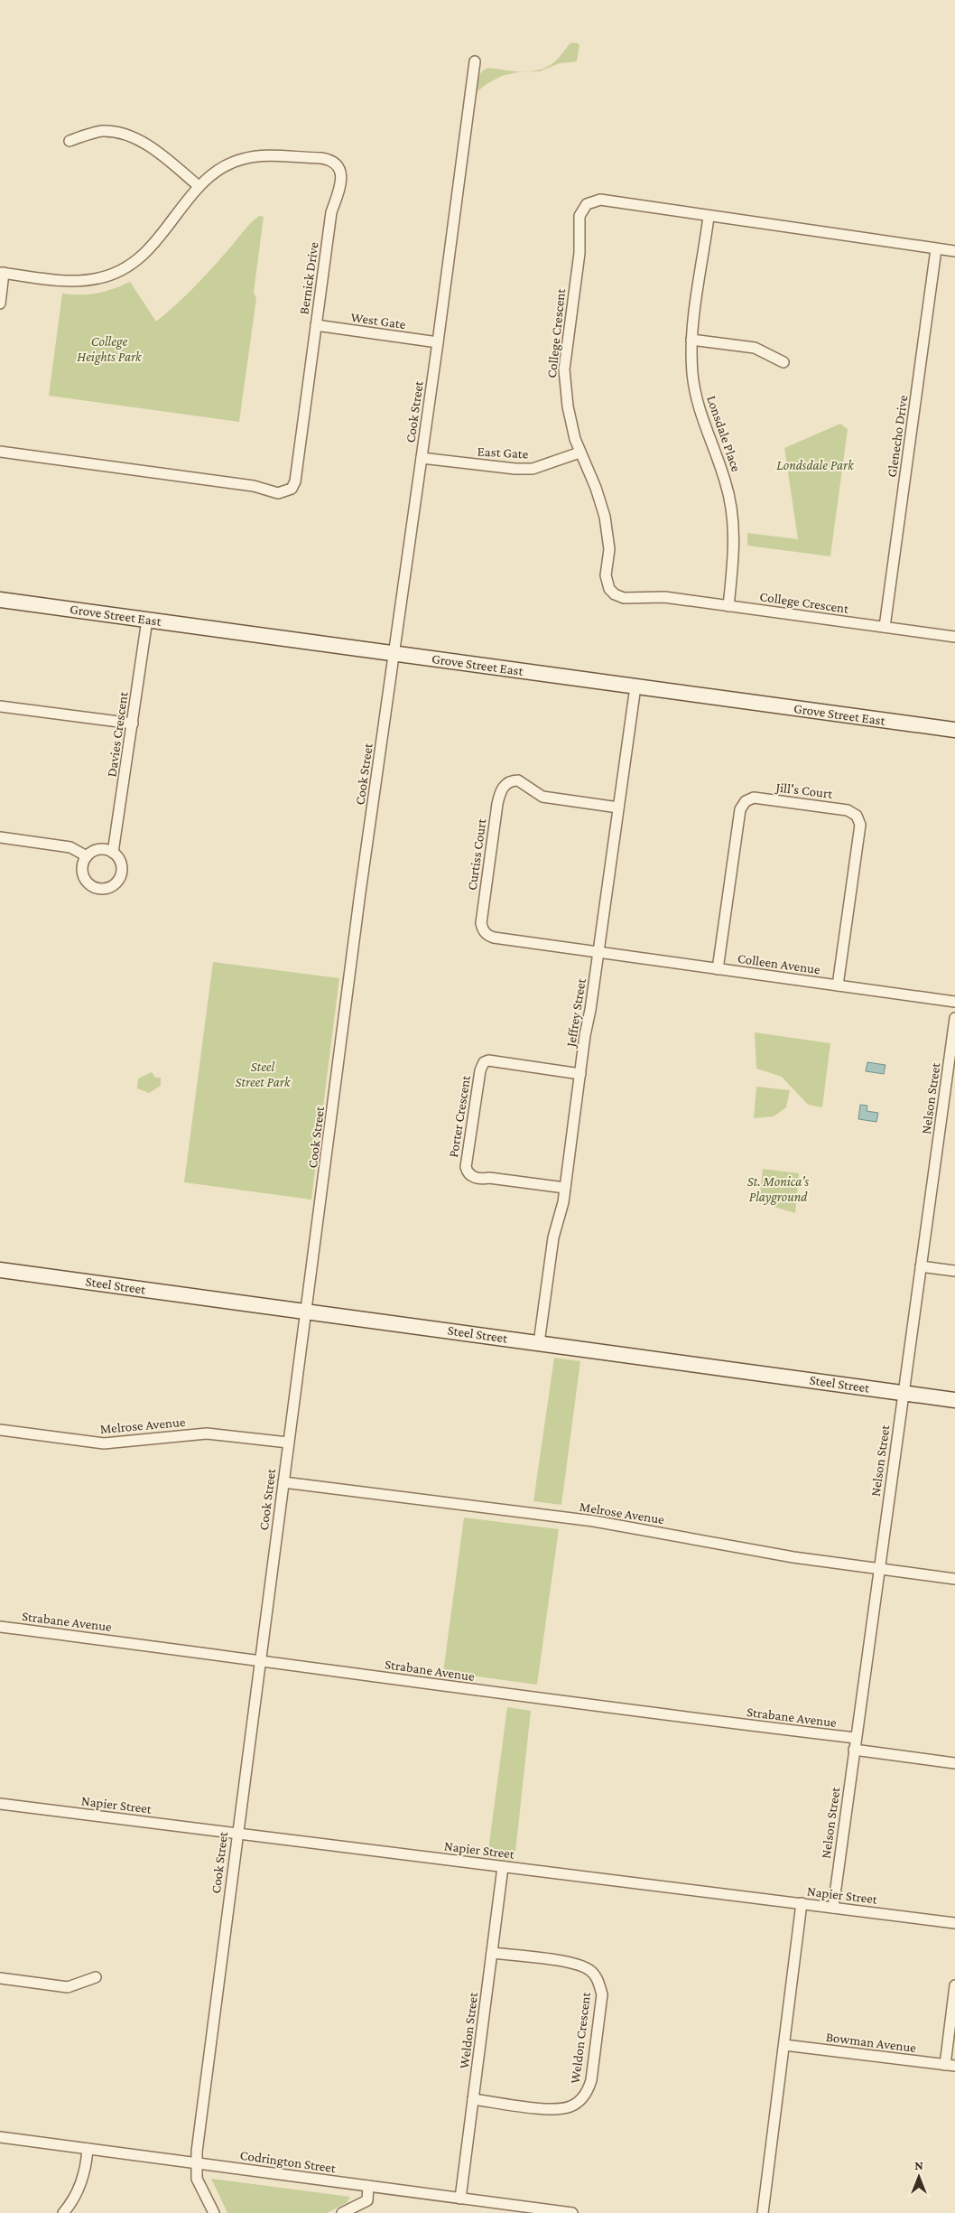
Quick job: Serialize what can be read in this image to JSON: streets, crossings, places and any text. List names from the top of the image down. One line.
{"streets":{"street":["Bernick Drive","West Gate","College Crescent","Cook Street","Lonsdale Place","Glenecho Drive","East Gate","Grove Street East","Davies Crescent","Jill's Court","Curtiss Court","Colleen Avenue","Jeffrey Street","Nelson Street","Porter Crescent","Steel Street","Melrose Avenue","Strabane Avenue","Napier Street","Weldon Street","Weldon Crescent","Bowman Avenue","Codrington Street"]},"crossings":[["Bernick Drive","West Gate"],["West Gate","Cook Street"],["College Crescent","Lonsdale Place"],["College Crescent","Glenecho Drive"],["College Crescent","East Gate"],["Cook Street","East Gate"],["Cook Street","Grove Street East"],["Cook Street","Steel Street"],["Cook Street","Melrose Avenue"],["Cook Street","Strabane Avenue"],["Cook Street","Napier Street"],["Cook Street","Codrington Street"],["Grove Street East","Davies Crescent"],["Grove Street East","Jeffrey Street"],["Jill's Court","Colleen Avenue"],["Curtiss Court","Colleen Avenue"],["Curtiss Court","Jeffrey Street"],["Colleen Avenue","Jeffrey Street"],["Jeffrey Street","Porter Crescent"],["Jeffrey Street","Steel Street"],["Nelson Street","Steel Street"],["Nelson Street","Melrose Avenue"],["Nelson Street","Strabane Avenue"],["Nelson Street","Napier Street"],["Napier Street","Weldon Street"],["Weldon Street","Weldon Crescent"],["Weldon Street","Codrington Street"]],"parks":["College Heights Park","Londsdale Park","Steel Street Park","St. Monica's Playground"],"north":"top"}
